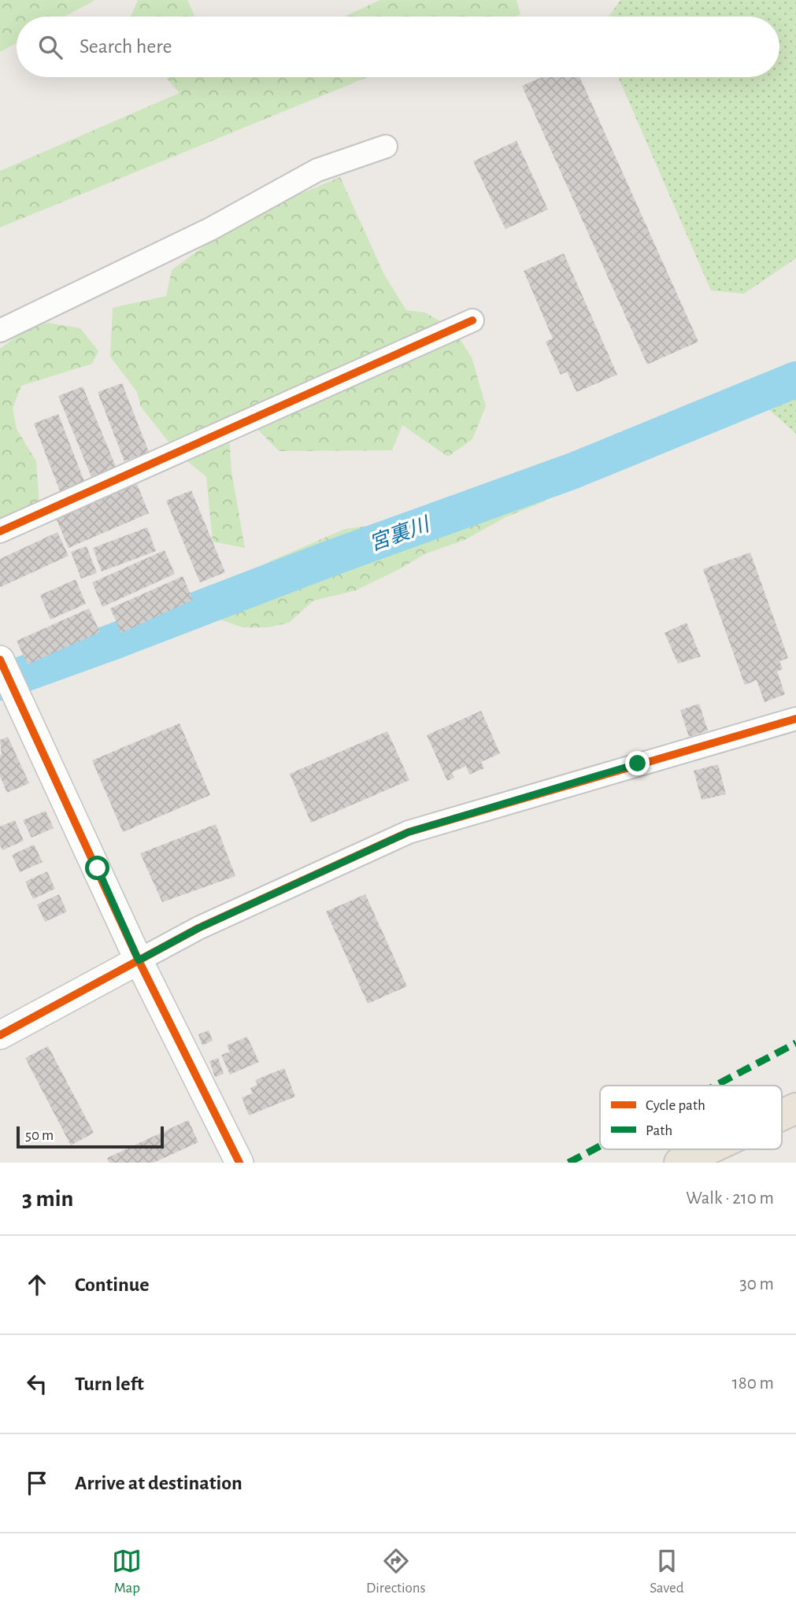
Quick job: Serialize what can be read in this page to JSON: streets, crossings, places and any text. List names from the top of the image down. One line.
{"water":["宮裏川"],"legend":["Cycle path","Path"],"scale_bar":"50 m","page":{"search":"Search here","scale":"50 m","heading":["3 min","Walk · 210 m"],"list":[["Continue","30 m"],["Turn left","180 m"],"Arrive at destination"],"nav":["Map","Directions","Saved"]}}
